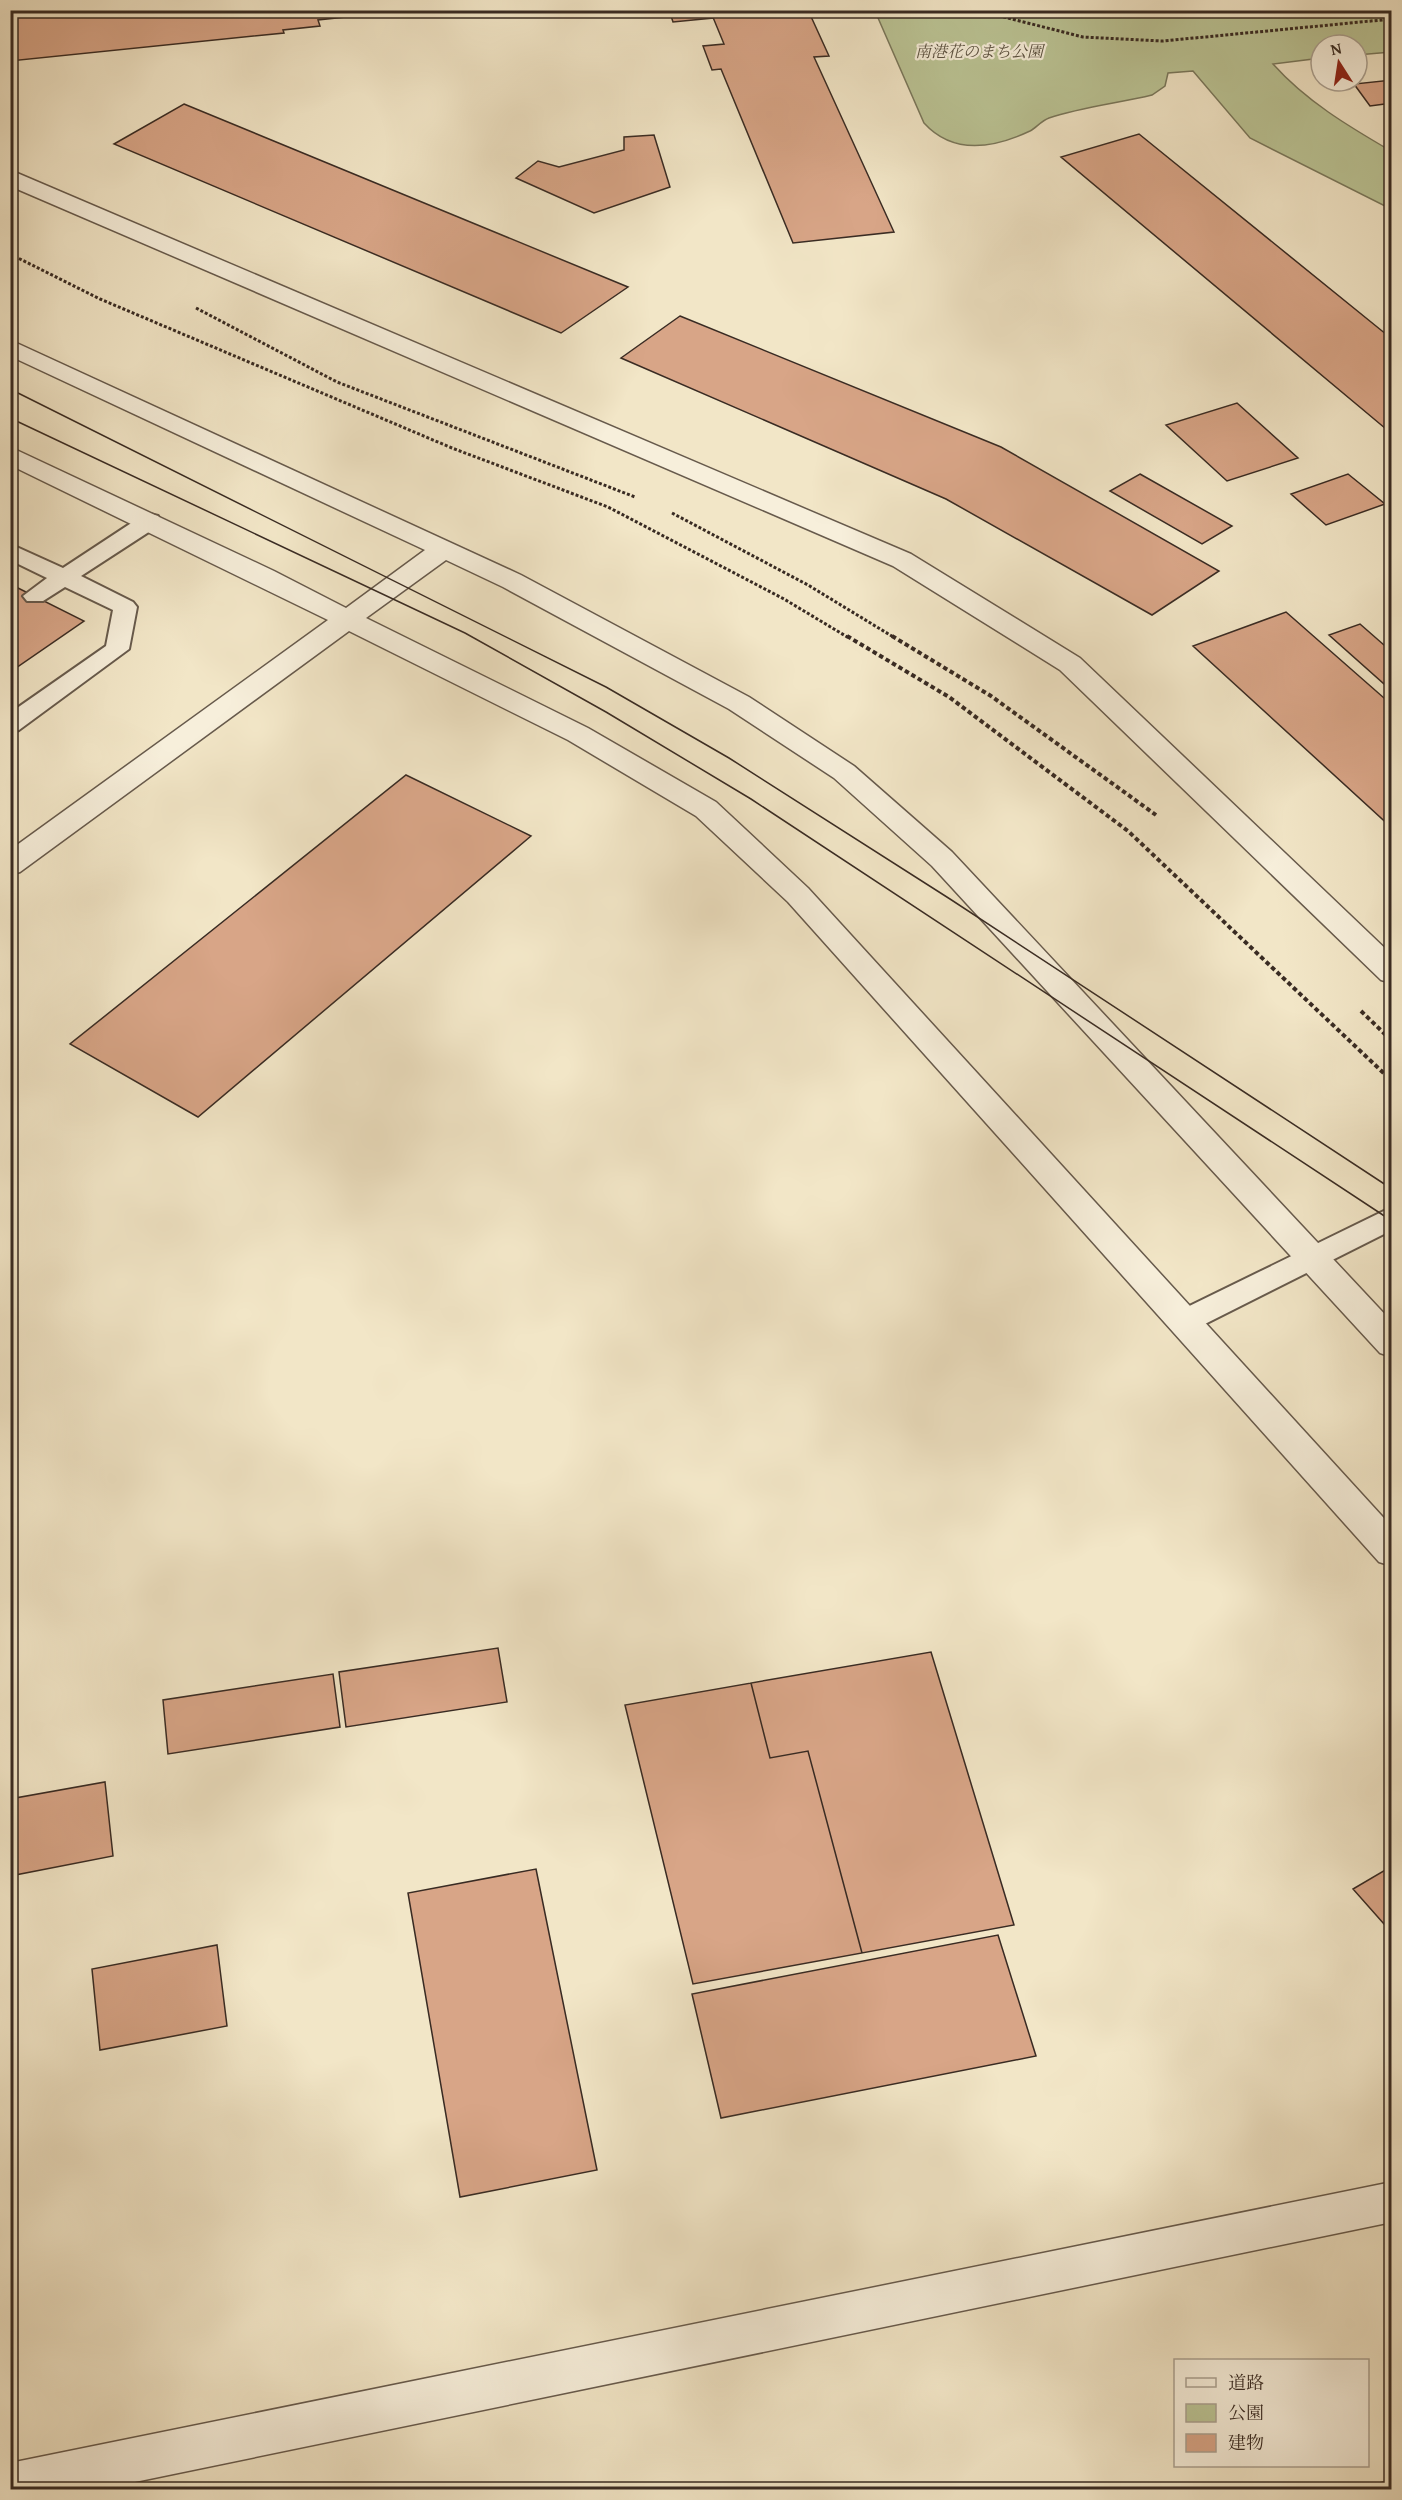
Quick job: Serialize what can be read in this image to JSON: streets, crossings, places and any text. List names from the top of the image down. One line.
{"parks":["南港花のまち公園"],"legend":["道路","公園","建物"],"north":"top"}
